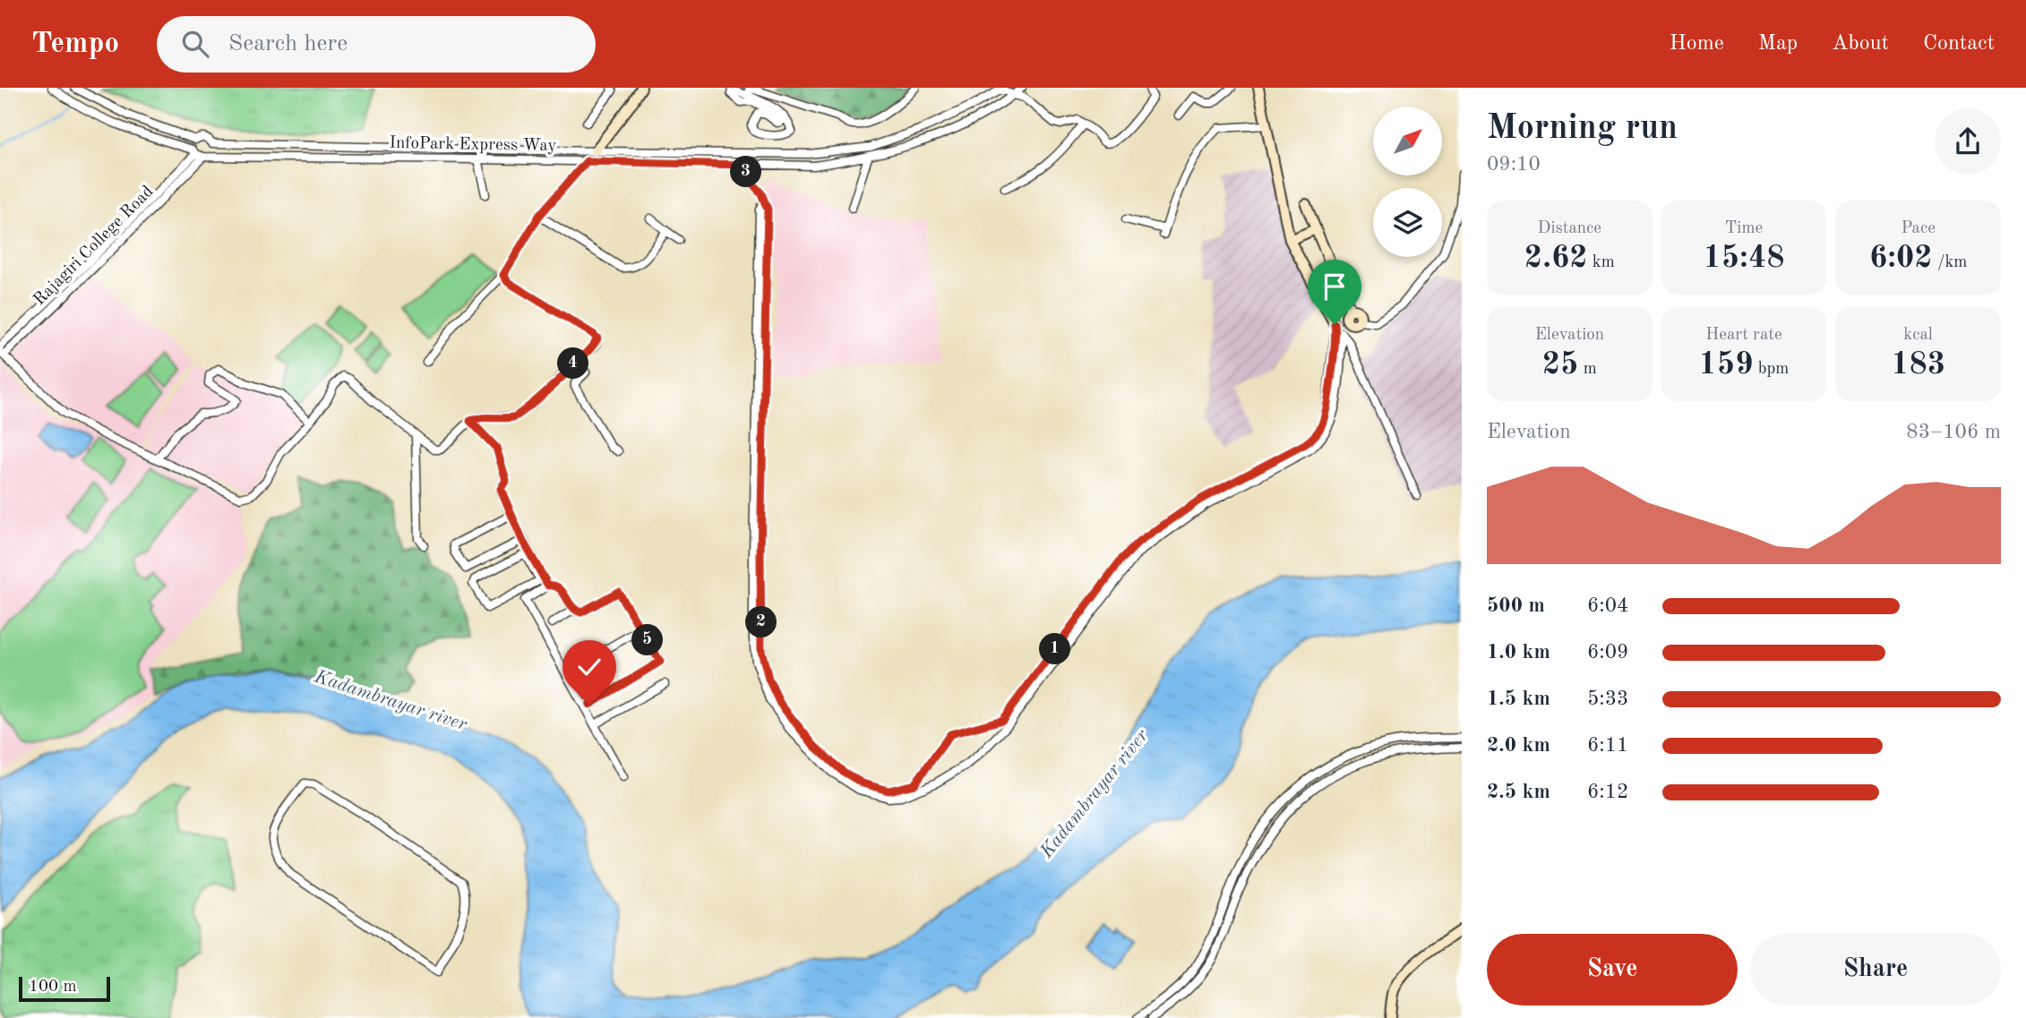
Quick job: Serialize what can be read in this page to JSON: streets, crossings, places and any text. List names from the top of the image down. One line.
{"streets":{"street":["InfoPark Express Way","Rajagiri College Road"]},"crossings":[["InfoPark Express Way","Rajagiri College Road"]],"water":["Kadambrayar river"],"scale_bar":"100 m","north":"top right","page":{"header":"Tempo","search":"Search here","nav":["Home","Map","About","Contact"],"heading":["Morning run","09:10"],"pins":["3","4","2","5","1"],"stats":[["Distance","2.62 km"],["Time","15:48"],["Pace","6:02 /km"],["Elevation","25 m"],["Heart rate","159 bpm"],["kcal","183"]],"chart":["Elevation","83–106 m"],"list":[{"name":"500 m","note":"6:04"},{"name":"1.0 km","note":"6:09"},{"name":"1.5 km","note":"5:33"},{"name":"2.0 km","note":"6:11"},{"name":"2.5 km","note":"6:12"}],"buttons":["Save","Share"],"scale":"100 m"}}
